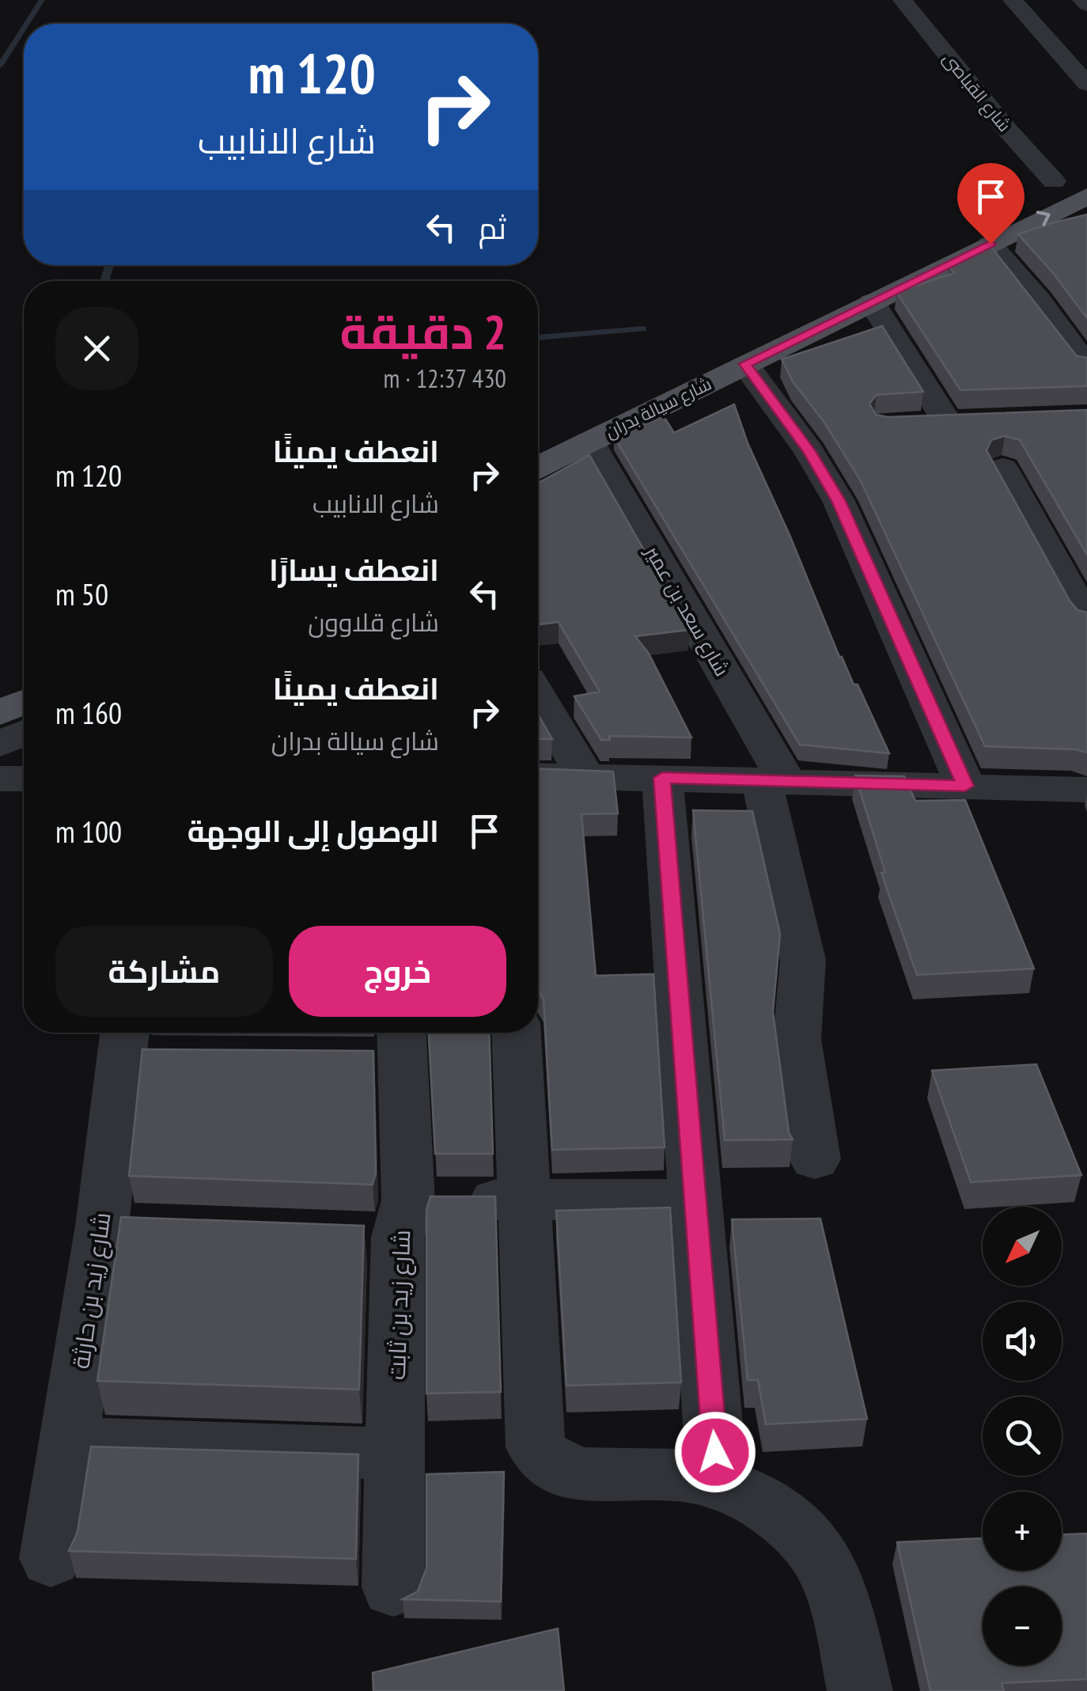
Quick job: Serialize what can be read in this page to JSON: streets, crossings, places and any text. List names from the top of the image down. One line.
{"streets":{"main road":["شارع سيالة بدران"],"street":["شارع القباصى","شارع سعد بن عمير","شارع زيد بن حارثة","شارع زيد بن ثابت"]},"crossings":[["شارع القباصى","شارع سيالة بدران"],["شارع سيالة بدران","شارع سعد بن عمير"]],"north":"bottom left","page":{"turn":["120 m","شارع الانابيب"],"then":"ثم","heading":["2 دقيقة","430 m · 12:37"],"list":[{"name":"انعطف يمينًا","note":"شارع الانابيب","value":"120 m"},{"name":"انعطف يسارًا","note":"شارع قلاوون","value":"50 m"},{"name":"انعطف يمينًا","note":"شارع سيالة بدران","value":"160 m"},{"name":"الوصول إلى الوجهة","value":"100 m"}],"buttons":["خروج","مشاركة"],"map_buttons":["+","−"]}}
